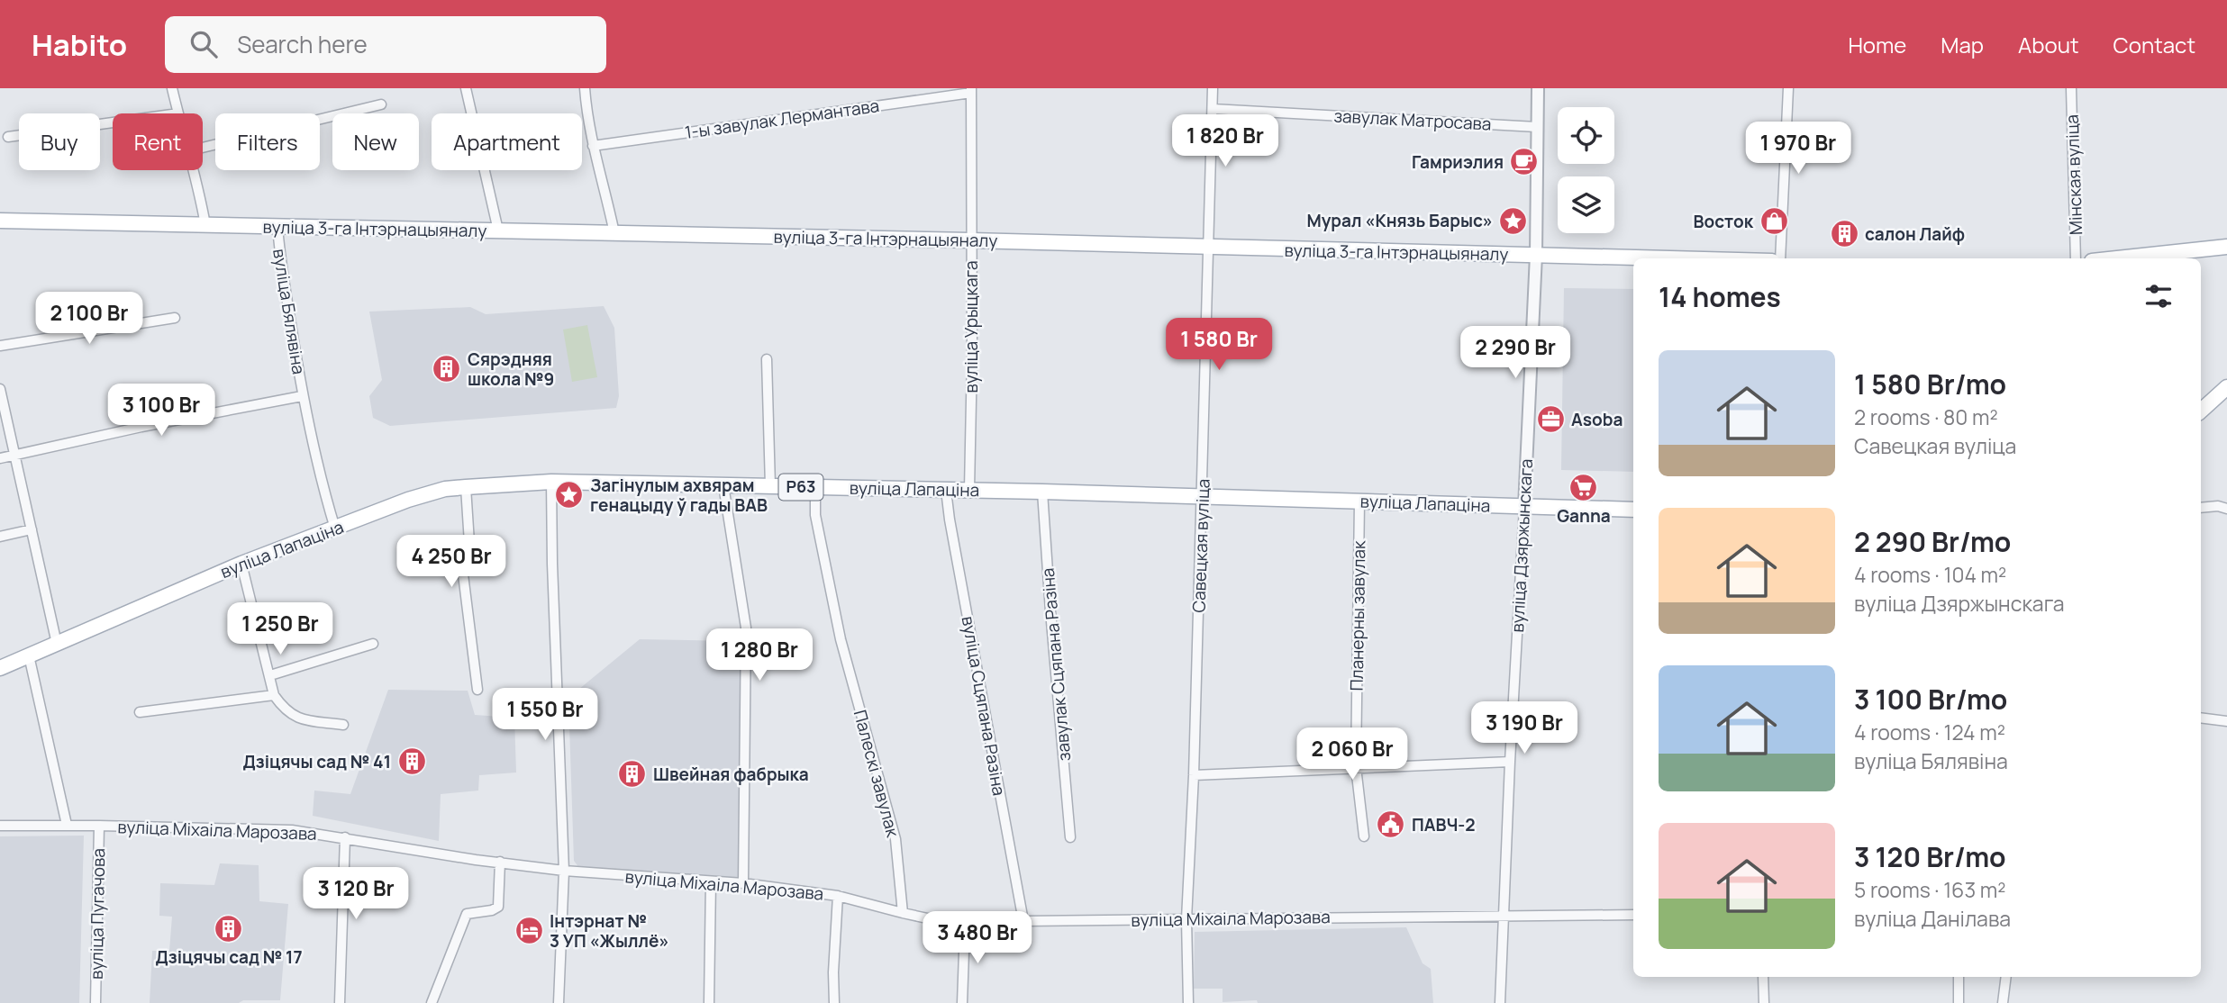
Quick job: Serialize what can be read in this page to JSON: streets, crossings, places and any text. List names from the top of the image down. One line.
{"streets":{"main road":["вуліца 3-га Інтэрнацыяналу","Р63","вуліца Лапаціна"],"street":["1-ы завулак Лермантава","завулак Матросава","Мінская вуліца","вуліца Бялявіна","вуліца Урыцкага","Савецкая вуліца","вуліца Дзяржынскага","Планерны завулак","завулак Сцяпана Разіна","вуліца Сцяпана Разіна","Палескі завулак","вуліца Міхаіла Марозава","вуліца Пугачова"]},"crossings":[["1-ы завулак Лермантава","вуліца Урыцкага"],["завулак Матросава","Савецкая вуліца"],["завулак Матросава","вуліца Дзяржынскага"],["вуліца 3-га Інтэрнацыяналу","вуліца Бялявіна"],["вуліца 3-га Інтэрнацыяналу","вуліца Урыцкага"],["вуліца 3-га Інтэрнацыяналу","Савецкая вуліца"],["вуліца 3-га Інтэрнацыяналу","вуліца Дзяржынскага"],["вуліца Бялявіна","вуліца Лапаціна"],["вуліца Урыцкага","вуліца Лапаціна"],["вуліца Лапаціна","Савецкая вуліца"],["вуліца Лапаціна","вуліца Дзяржынскага"],["вуліца Лапаціна","Планерны завулак"],["вуліца Лапаціна","завулак Сцяпана Разіна"],["вуліца Лапаціна","вуліца Сцяпана Разіна"],["вуліца Лапаціна","Палескі завулак"],["Савецкая вуліца","вуліца Міхаіла Марозава"],["вуліца Дзяржынскага","вуліца Міхаіла Марозава"],["вуліца Сцяпана Разіна","вуліца Міхаіла Марозава"],["Палескі завулак","вуліца Міхаіла Марозава"],["вуліца Міхаіла Марозава","вуліца Пугачова"]],"places":{"cafe":["Гамриэлия"],"place":["Мурал «Князь Барыс»","Загінулым ахвярам генацыду ў гады ВАВ"],"shop":["Восток"],"building":["салон Лайф","Сярэдняя школа №9","Дзіцячы сад № 41","Швейная фабрыка","Дзіцячы сад № 17"],"office":["Asoba"],"supermarket":["Ganna"],"public building":["ПАВЧ-2"],"hotel":["Інтэрнат № 3 УП «Жыллё»"]},"page":{"header":"Habito","search":"Search here","nav":["Home","Map","About","Contact"],"chip":["Buy","Rent","Filters","New","Apartment"],"price":["1 820 Br","1 970 Br","2 100 Br","1 580 Br","2 290 Br","3 100 Br","4 250 Br","1 250 Br","1 280 Br","1 550 Br","3 190 Br","2 060 Br","3 120 Br","3 480 Br"],"heading":"14 homes","list":[{"name":"1 580 Br/mo","note":"2 rooms · 80 m² · Савецкая вуліца"},{"name":"2 290 Br/mo","note":"4 rooms · 104 m² · вуліца Дзяржынскага"},{"name":"3 100 Br/mo","note":"4 rooms · 124 m² · вуліца Бялявіна"},{"name":"3 120 Br/mo","note":"5 rooms · 163 m² · вуліца Данілава"}]}}
